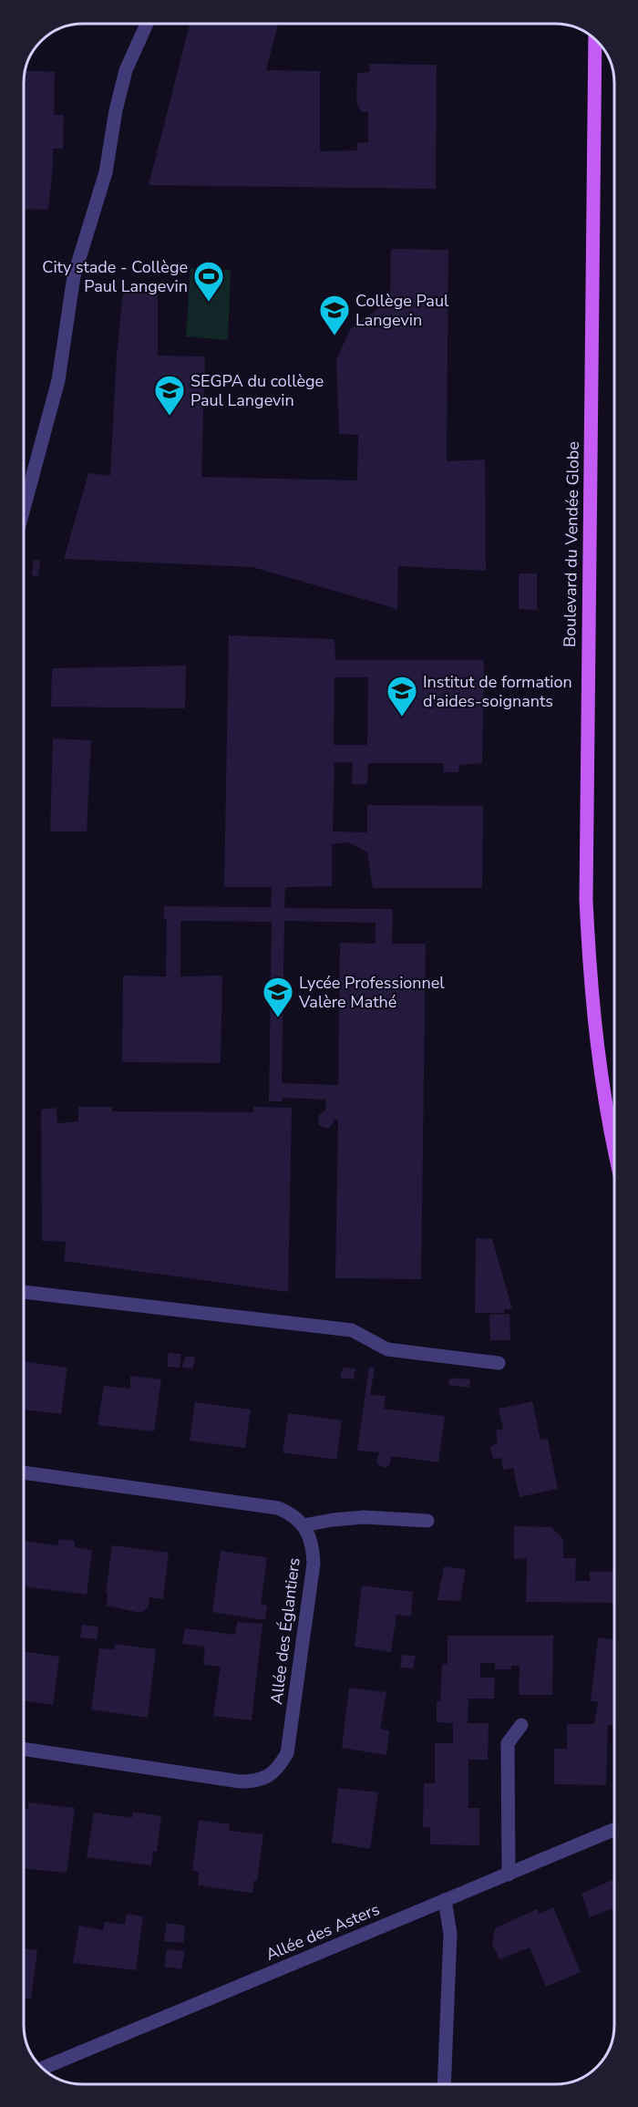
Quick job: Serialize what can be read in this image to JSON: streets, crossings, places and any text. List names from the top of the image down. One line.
{"streets":{"main road":["Boulevard du Vendée Globe"],"street":["Allée des Églantiers","Allée des Asters"]},"places":{"sports":["City stade - Collège Paul Langevin"],"school or university":["Collège Paul Langevin","SEGPA du collège Paul Langevin","Institut de formation d'aides-soignants","Lycée Professionnel Valère Mathé"]}}
